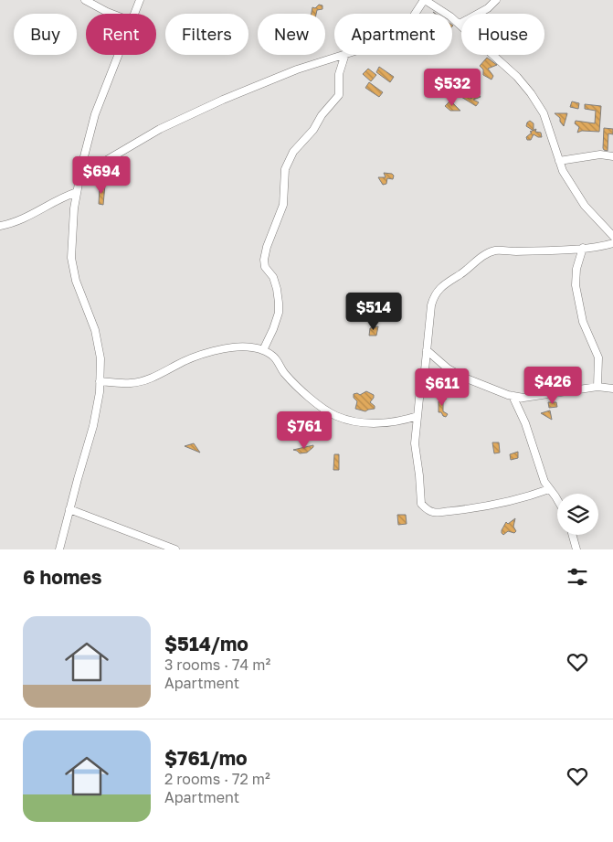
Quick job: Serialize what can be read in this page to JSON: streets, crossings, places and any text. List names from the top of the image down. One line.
{"page":{"chip":["Buy","Rent","Filters","New","Apartment","House"],"price":["$532","$694","$514","$426","$611","$761"],"heading":"6 homes","list":[{"name":"$514/mo","note":"3 rooms · 74 m² · Apartment"},{"name":"$761/mo","note":"2 rooms · 72 m² · Apartment"}]}}
